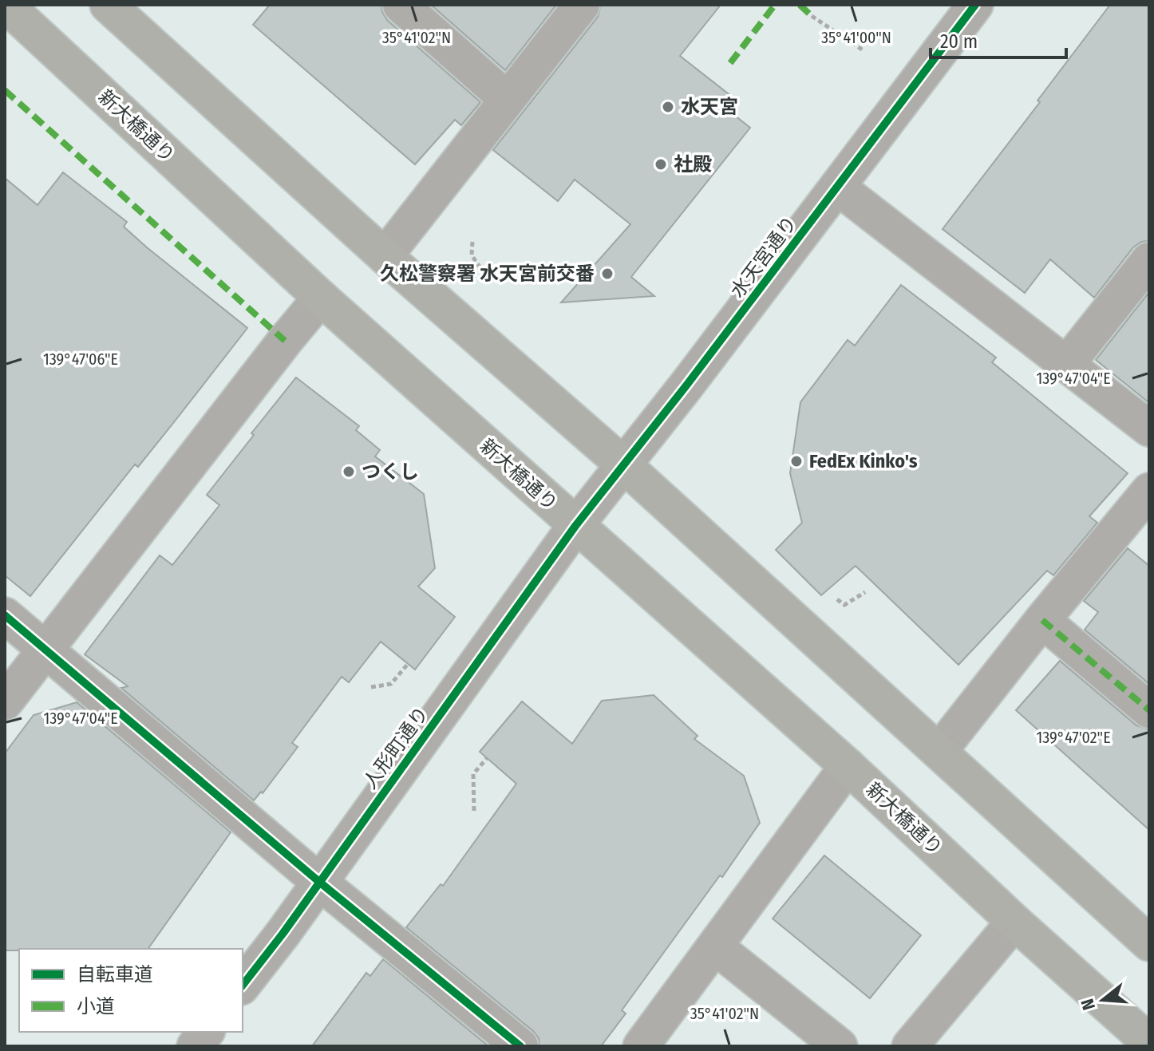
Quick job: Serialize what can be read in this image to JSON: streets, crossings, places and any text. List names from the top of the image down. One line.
{"streets":{"main road":["新大橋通り"],"street":["水天宮通り","人形町通り"]},"crossings":[["新大橋通り","水天宮通り"],["新大橋通り","人形町通り"],["水天宮通り","人形町通り"]],"places":["水天宮","社殿","久松警察署 水天宮前交番","FedEx Kinko's","つくし"],"legend":["自転車道","小道"],"scale_bar":"20 m","north":"left","coordinates":["35°41'02\"N","35°41'00\"N","139°47'06\"E","139°47'04\"E","139°47'02\"E"]}
